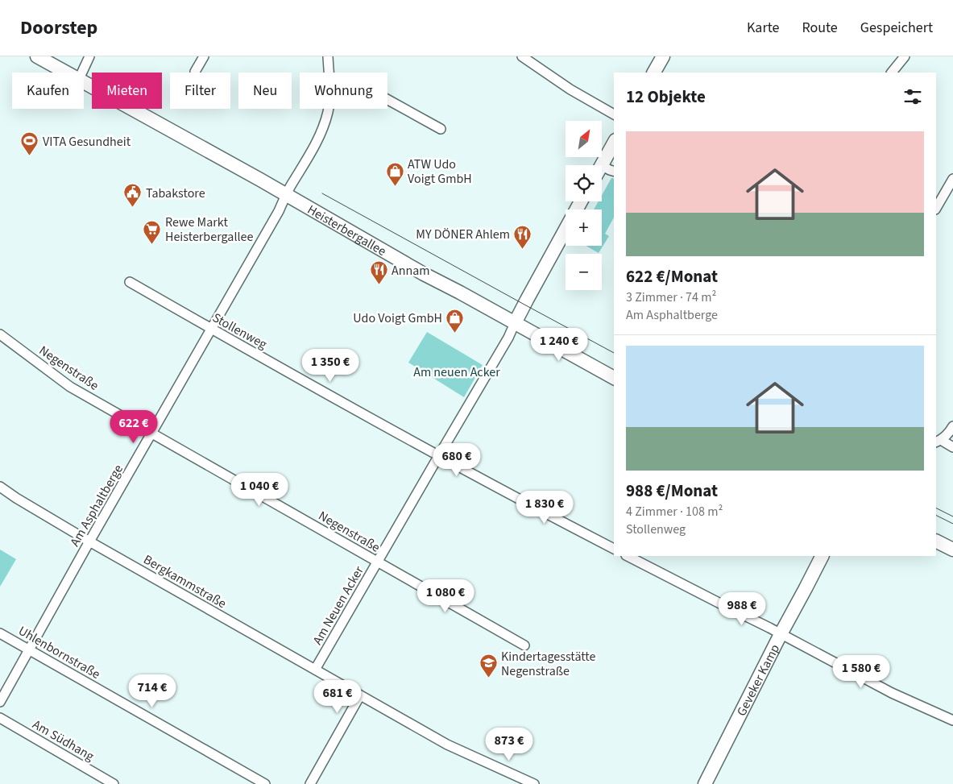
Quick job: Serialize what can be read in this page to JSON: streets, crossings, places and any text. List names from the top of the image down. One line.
{"streets":{"main road":["Heisterbergallee","Geveker Kamp"],"street":["Stollenweg","Negenstraße","Am Asphaltberge","Bergkammstraße","Am Neuen Acker","Uhlenbornstraße","Am Südhang"]},"crossings":[["Heisterbergallee","Am Asphaltberge"],["Heisterbergallee","Am Neuen Acker"],["Stollenweg","Am Asphaltberge"],["Stollenweg","Am Neuen Acker"],["Negenstraße","Am Asphaltberge"],["Negenstraße","Am Neuen Acker"],["Am Asphaltberge","Bergkammstraße"],["Am Asphaltberge","Uhlenbornstraße"],["Bergkammstraße","Am Neuen Acker"]],"parks":["Am neuen Acker"],"places":{"sports":["VITA Gesundheit"],"shop":["ATW Udo Voigt GmbH","Udo Voigt GmbH"],"public building":["Tabakstore"],"supermarket":["Rewe Markt Heisterbergallee"],"restaurant":["MY DÖNER Ahlem","Annam"],"school or university":["Kindertagesstätte Negenstraße"]},"north":"top right","page":{"header":"Doorstep","nav":["Karte","Route","Gespeichert"],"chip":["Kaufen","Mieten","Filter","Neu","Wohnung"],"heading":"12 Objekte","map_buttons":["+","−"],"list":[{"name":"622 €/Monat","note":"3 Zimmer · 74 m² · Am Asphaltberge"},{"name":"988 €/Monat","note":"4 Zimmer · 108 m² · Stollenweg"}],"price":["1 240 €","1 350 €","622 €","680 €","1 040 €","1 830 €","1 080 €","988 €","1 580 €","714 €","681 €","873 €"]}}
